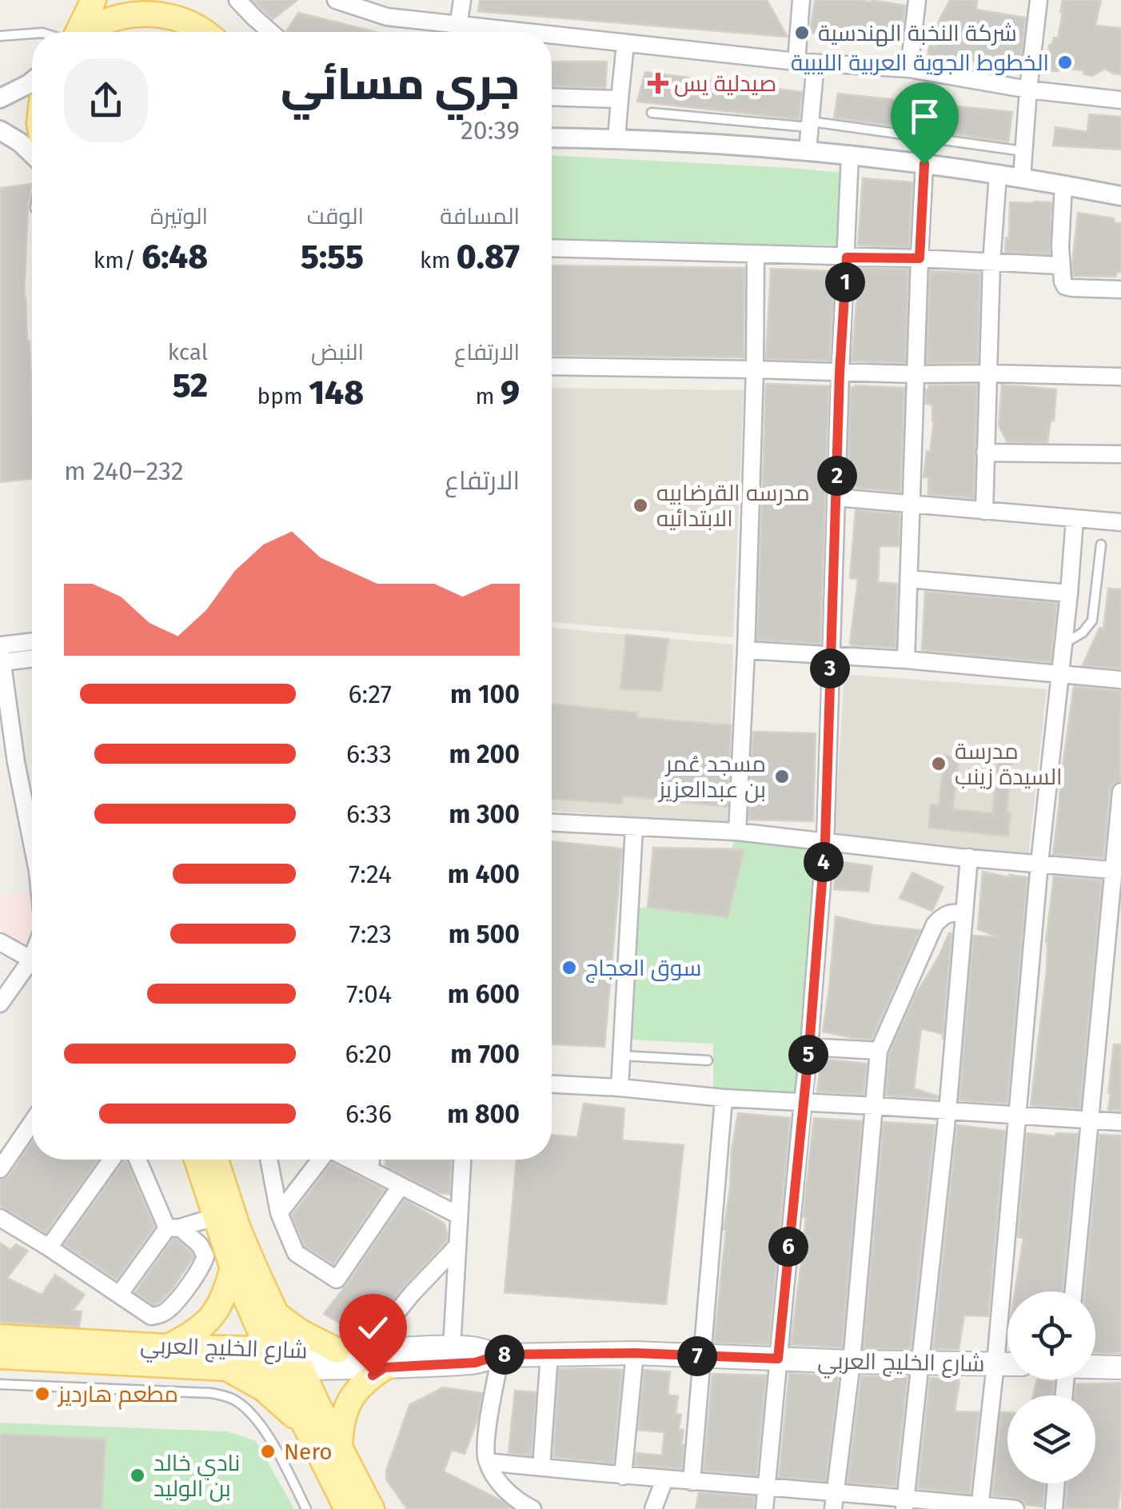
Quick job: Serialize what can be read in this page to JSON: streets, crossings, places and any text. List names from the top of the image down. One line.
{"streets":{"main road":["شارع الخليج العربي"]},"places":{"other":["شركة النخبة الهندسية","الخطوط الجوية العربية الليبية","مدرسه القرضابيه الابتدائيه","مدرسة السيدة زينب","مسجد عُمر بن عبدالعزيز","سوق العجاج","مطعم هارديز","Nero","نادي خالد بن الوليد"],"health":["صيدلية يس"]},"page":{"heading":["جري مسائي","20:39"],"stats":[["المسافة","0.87 km"],["الوقت","5:55"],["الوتيرة","6:48 /km"],["الارتفاع","9 m"],["النبض","148 bpm"],["kcal","52"]],"pins":["1","2","3","4","5","6","8","7"],"chart":["الارتفاع","232–240 m"],"list":[{"name":"100 m","note":"6:27"},{"name":"200 m","note":"6:33"},{"name":"300 m","note":"6:33"},{"name":"400 m","note":"7:24"},{"name":"500 m","note":"7:23"},{"name":"600 m","note":"7:04"},{"name":"700 m","note":"6:20"},{"name":"800 m","note":"6:36"}]}}
